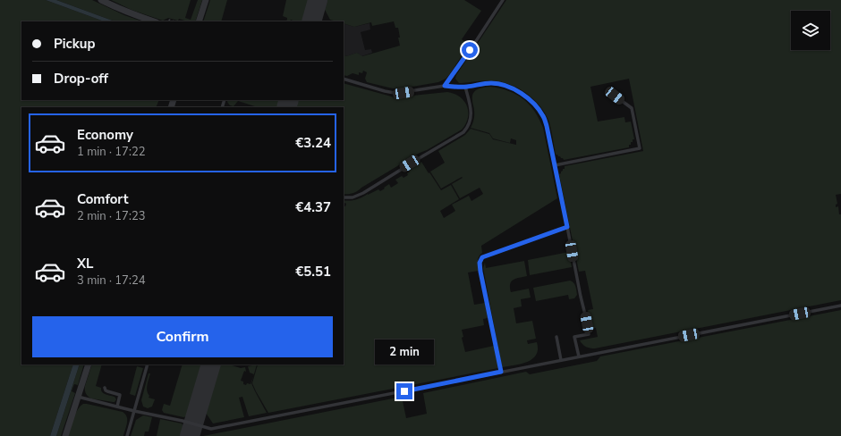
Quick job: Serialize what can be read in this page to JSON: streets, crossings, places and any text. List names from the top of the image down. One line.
{"page":{"banner":["Pickup","Drop-off"],"list":[{"name":"Economy","note":"1 min · 17:22","value":"€3.24"},{"name":"Comfort","note":"2 min · 17:23","value":"€4.37"},{"name":"XL","note":"3 min · 17:24","value":"€5.51"}],"buttons":"Confirm","bubble":"2 min"}}
